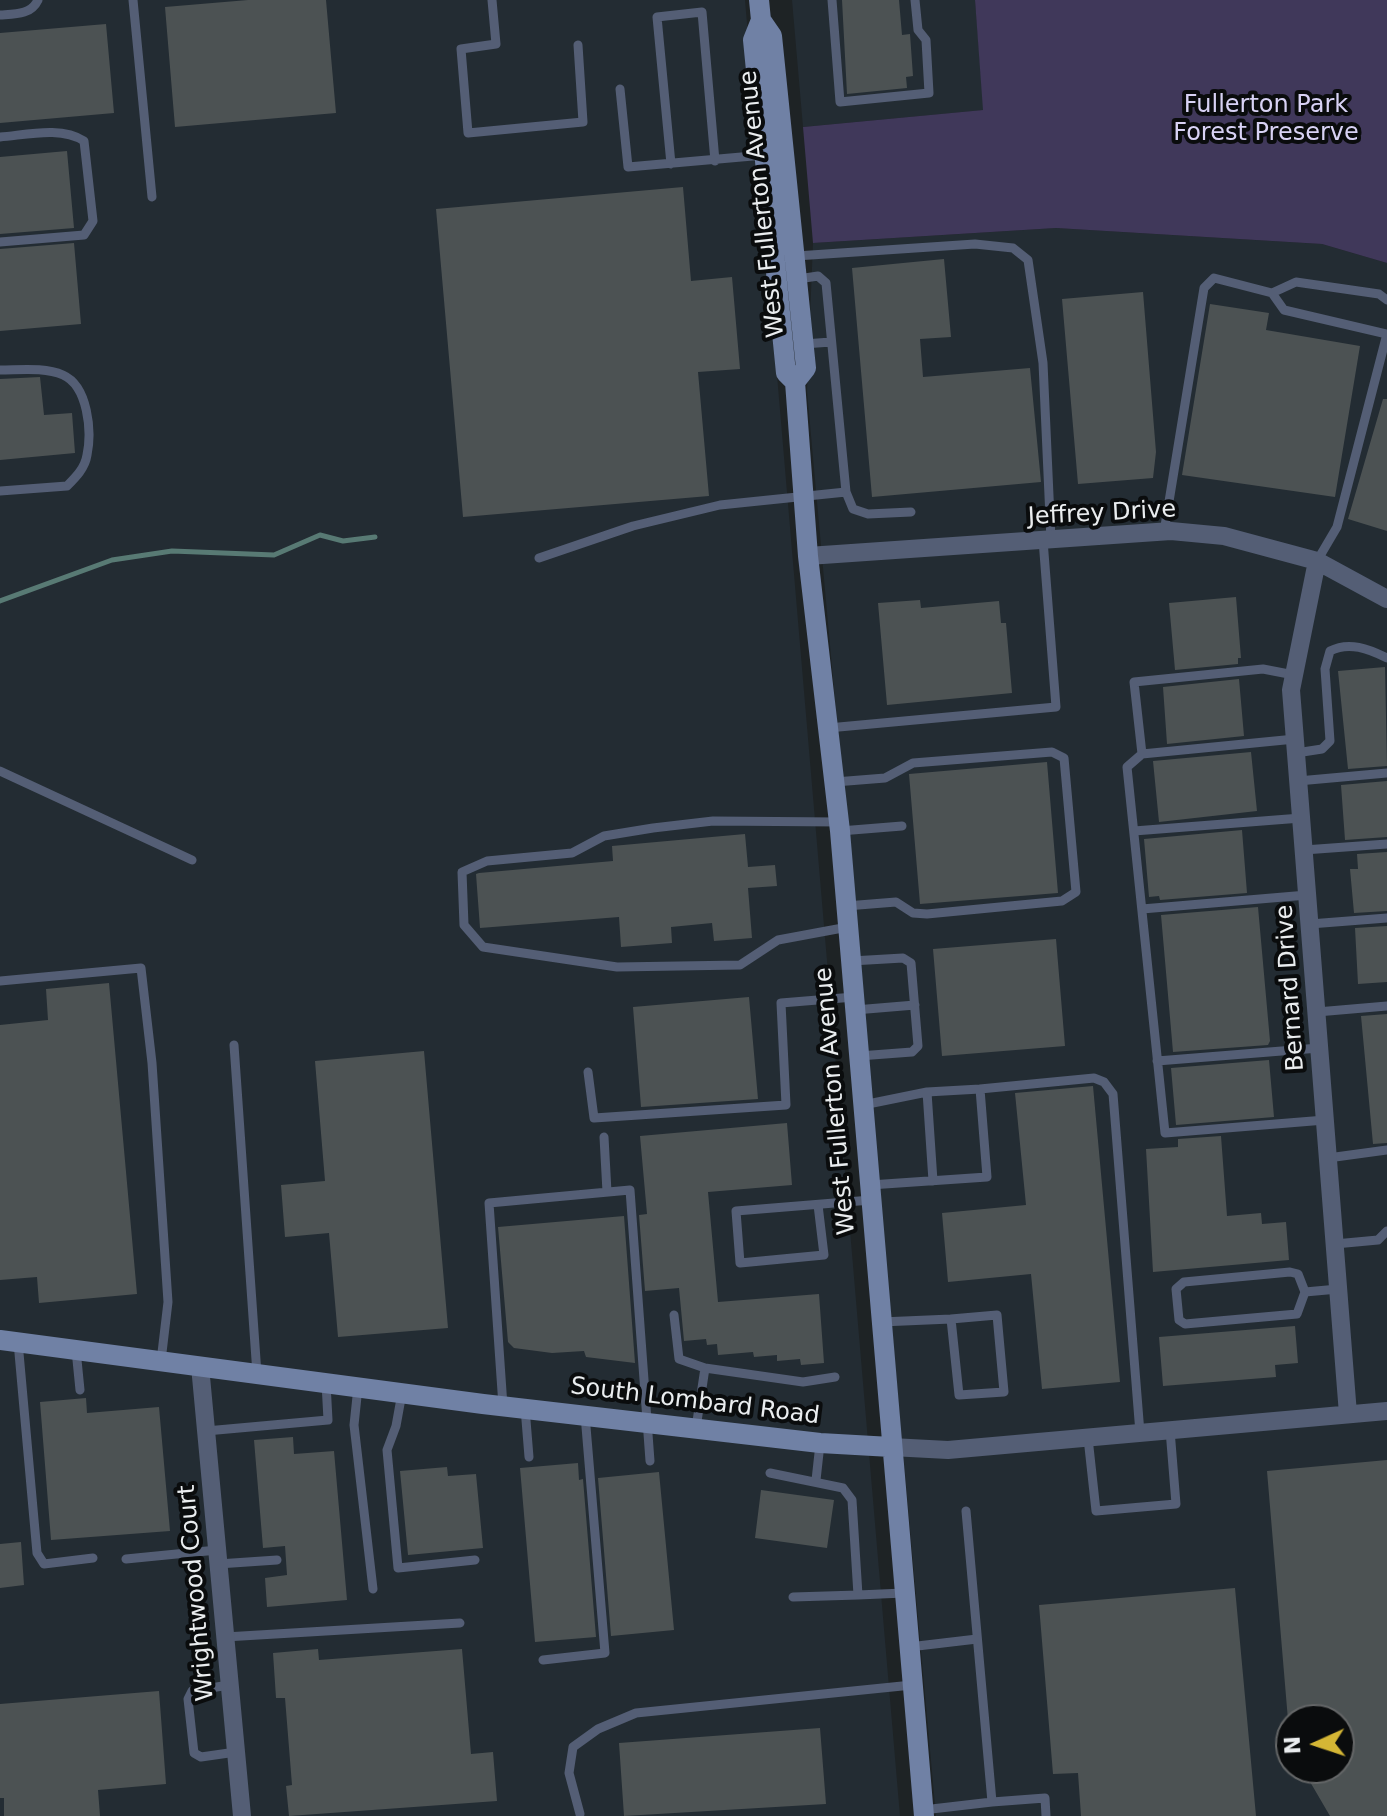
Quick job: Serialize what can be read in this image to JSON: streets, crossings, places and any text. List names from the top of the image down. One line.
{"streets":{"street":["West Fullerton Avenue","Jeffrey Drive","Bernard Drive","South Lombard Road","Wrightwood Court"]},"crossings":[["West Fullerton Avenue","Jeffrey Drive"],["West Fullerton Avenue","South Lombard Road"],["Jeffrey Drive","Bernard Drive"],["Bernard Drive","South Lombard Road"],["South Lombard Road","Wrightwood Court"]],"parks":["Fullerton Park Forest Preserve"],"north":"left"}
